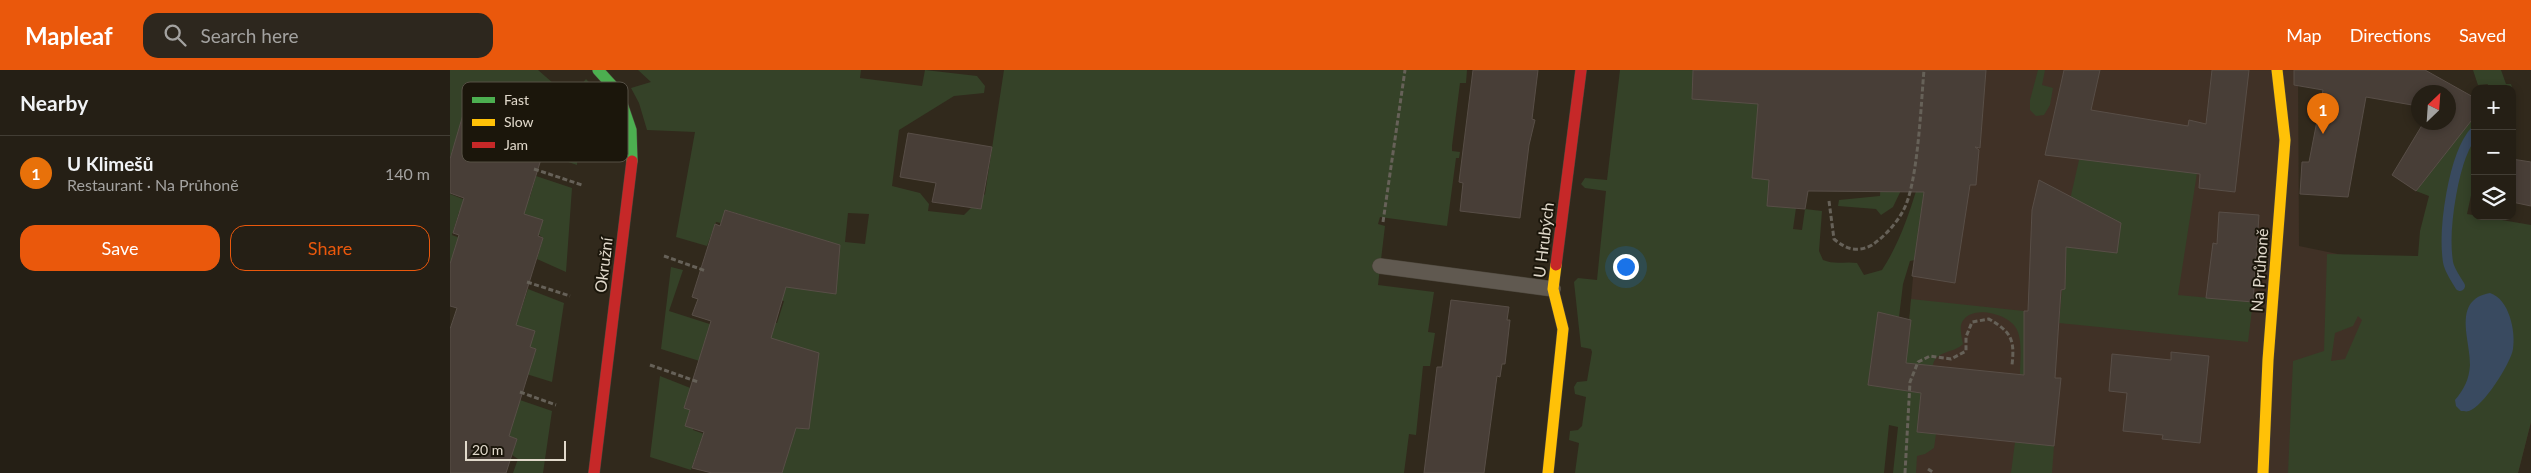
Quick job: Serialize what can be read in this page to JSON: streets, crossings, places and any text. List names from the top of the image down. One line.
{"streets":{"street":["U Hrubých","Okružní","Na Průhoně"]},"legend":["Fast","Slow","Jam"],"scale_bar":"20 m","north":"top right","page":{"header":"Mapleaf","search":"Search here","nav":["Map","Directions","Saved"],"heading":"Nearby","map_buttons":["+","−"],"pins":"1","list":[{"mark":"1","name":"U Klimešů","note":"Restaurant · Na Průhoně","value":"140 m"}],"buttons":["Save","Share"],"scale":"20 m"}}
